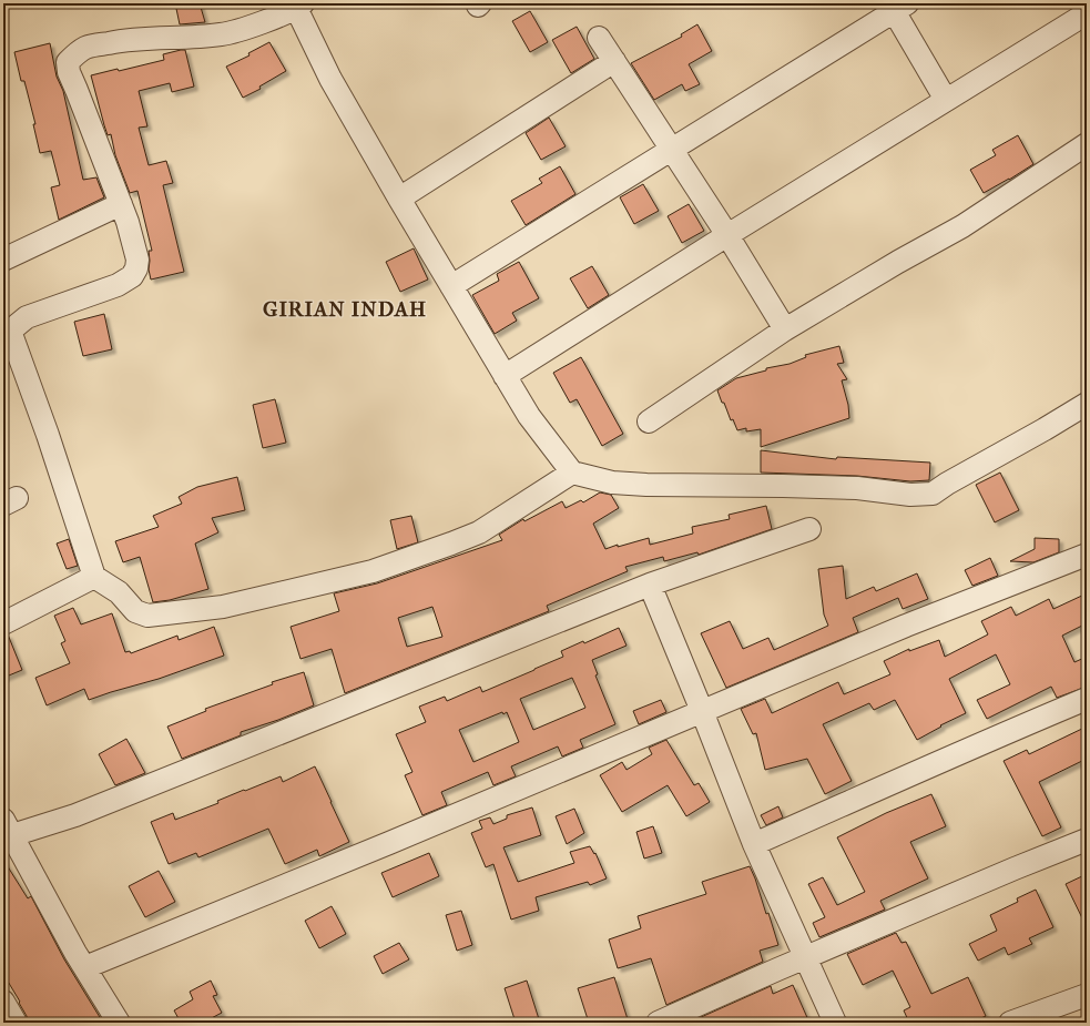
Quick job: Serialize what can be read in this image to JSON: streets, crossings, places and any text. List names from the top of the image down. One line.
{"districts":["GIRIAN INDAH"]}
